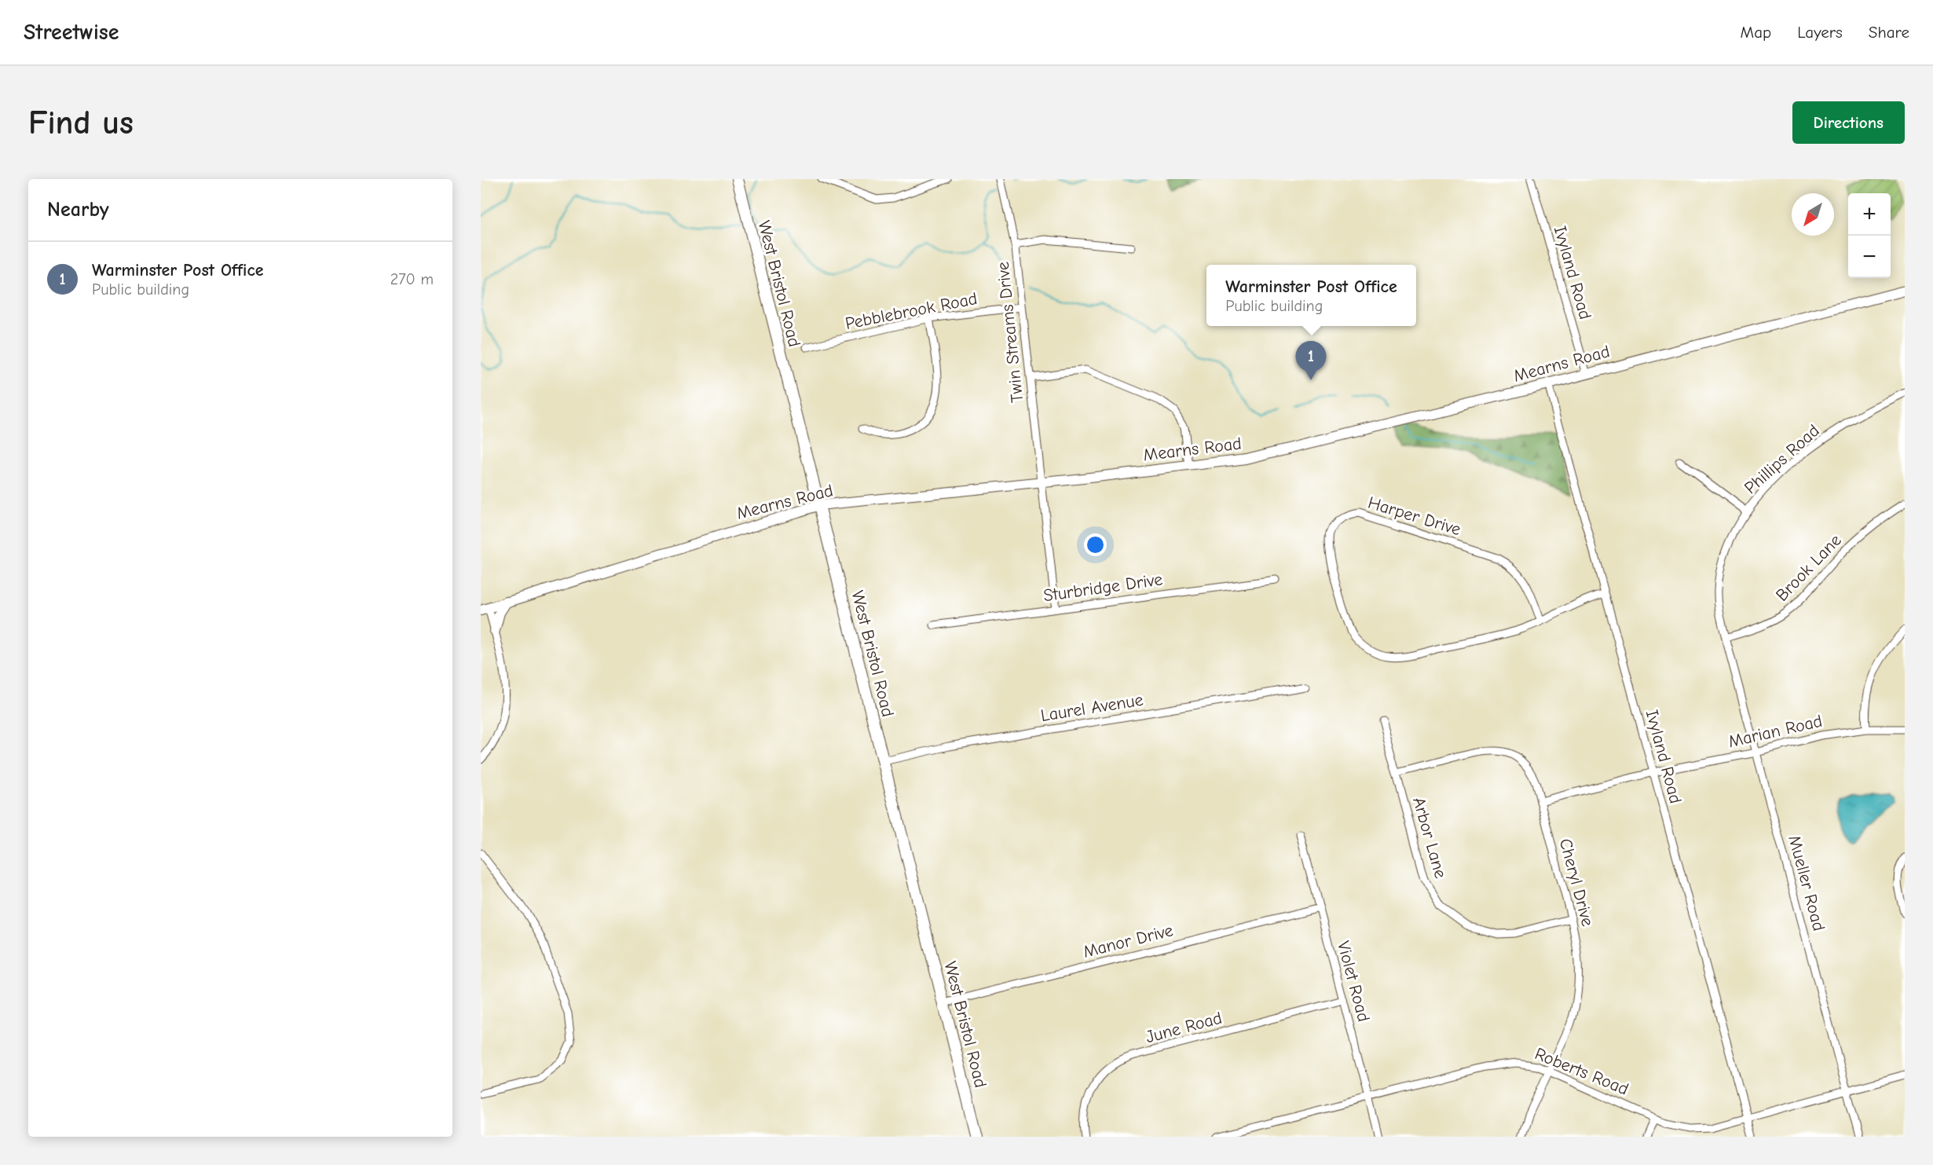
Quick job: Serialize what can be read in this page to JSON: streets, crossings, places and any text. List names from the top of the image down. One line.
{"streets":{"main road":["West Bristol Road"],"street":["Ivyland Road","Pebblebrook Road","Twin Streams Drive","Mearns Road","Phillips Road","Harper Drive","Brook Lane","Sturbridge Drive","Laurel Avenue","Marian Road","Arbor Lane","Cheryl Drive","Mueller Road","Manor Drive","Violet Road","June Road","Roberts Road"]},"crossings":[["Ivyland Road","Mearns Road"],["Ivyland Road","Harper Drive"],["Ivyland Road","Marian Road"],["Ivyland Road","Roberts Road"],["West Bristol Road","Mearns Road"],["West Bristol Road","Laurel Avenue"],["West Bristol Road","Manor Drive"],["Pebblebrook Road","Twin Streams Drive"],["Twin Streams Drive","Mearns Road"],["Twin Streams Drive","Sturbridge Drive"],["Phillips Road","Brook Lane"],["Phillips Road","Mueller Road"],["Brook Lane","Mueller Road"],["Marian Road","Cheryl Drive"],["Marian Road","Mueller Road"],["Arbor Lane","Cheryl Drive"],["Cheryl Drive","Roberts Road"],["Mueller Road","Roberts Road"],["Manor Drive","Violet Road"],["Violet Road","June Road"],["Violet Road","Roberts Road"]],"north":"bottom left","page":{"header":"Streetwise","nav":["Map","Layers","Share"],"buttons":"Directions","title":"Find us","heading":"Nearby","map_buttons":["+","−"],"list":[{"mark":"1","name":"Warminster Post Office","note":"Public building","value":"270 m"}],"popup":["Warminster Post Office","Public building"],"pins":"1"}}
